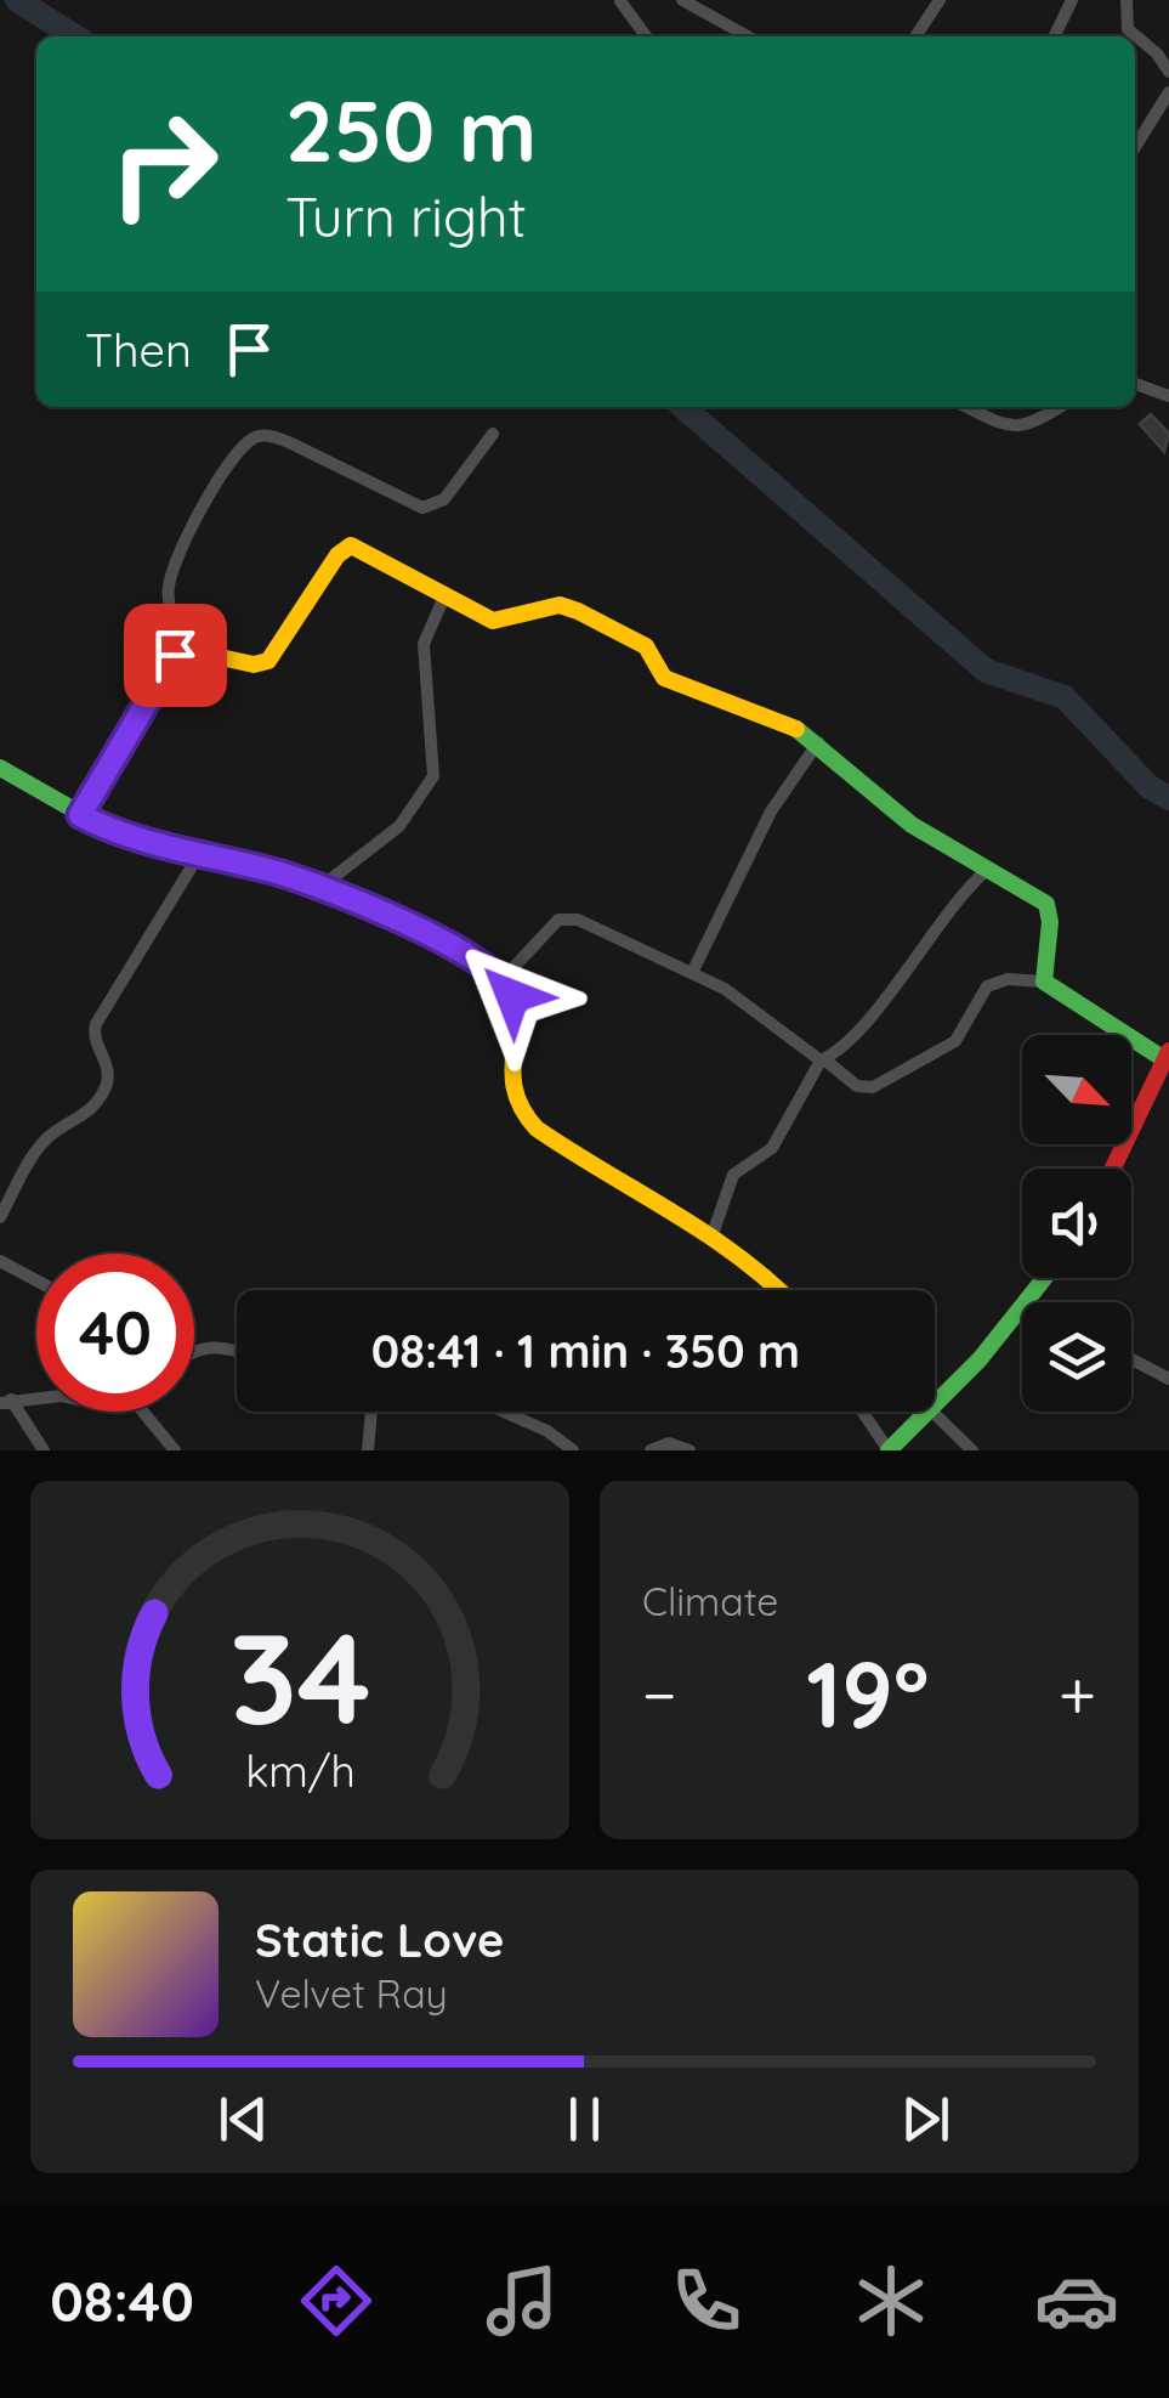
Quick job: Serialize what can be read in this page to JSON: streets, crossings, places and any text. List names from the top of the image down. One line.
{"north":"bottom right","page":{"turn":["250 m","Turn right"],"then":"Then","limit":"40","trip":"08:41 · 1 min · 350 m","tile":"Climate","heat":["−","19°","+"],"song":["Static Love","Velvet Ray"],"tabs":"08:40","gauge":["34","km/h"]}}
